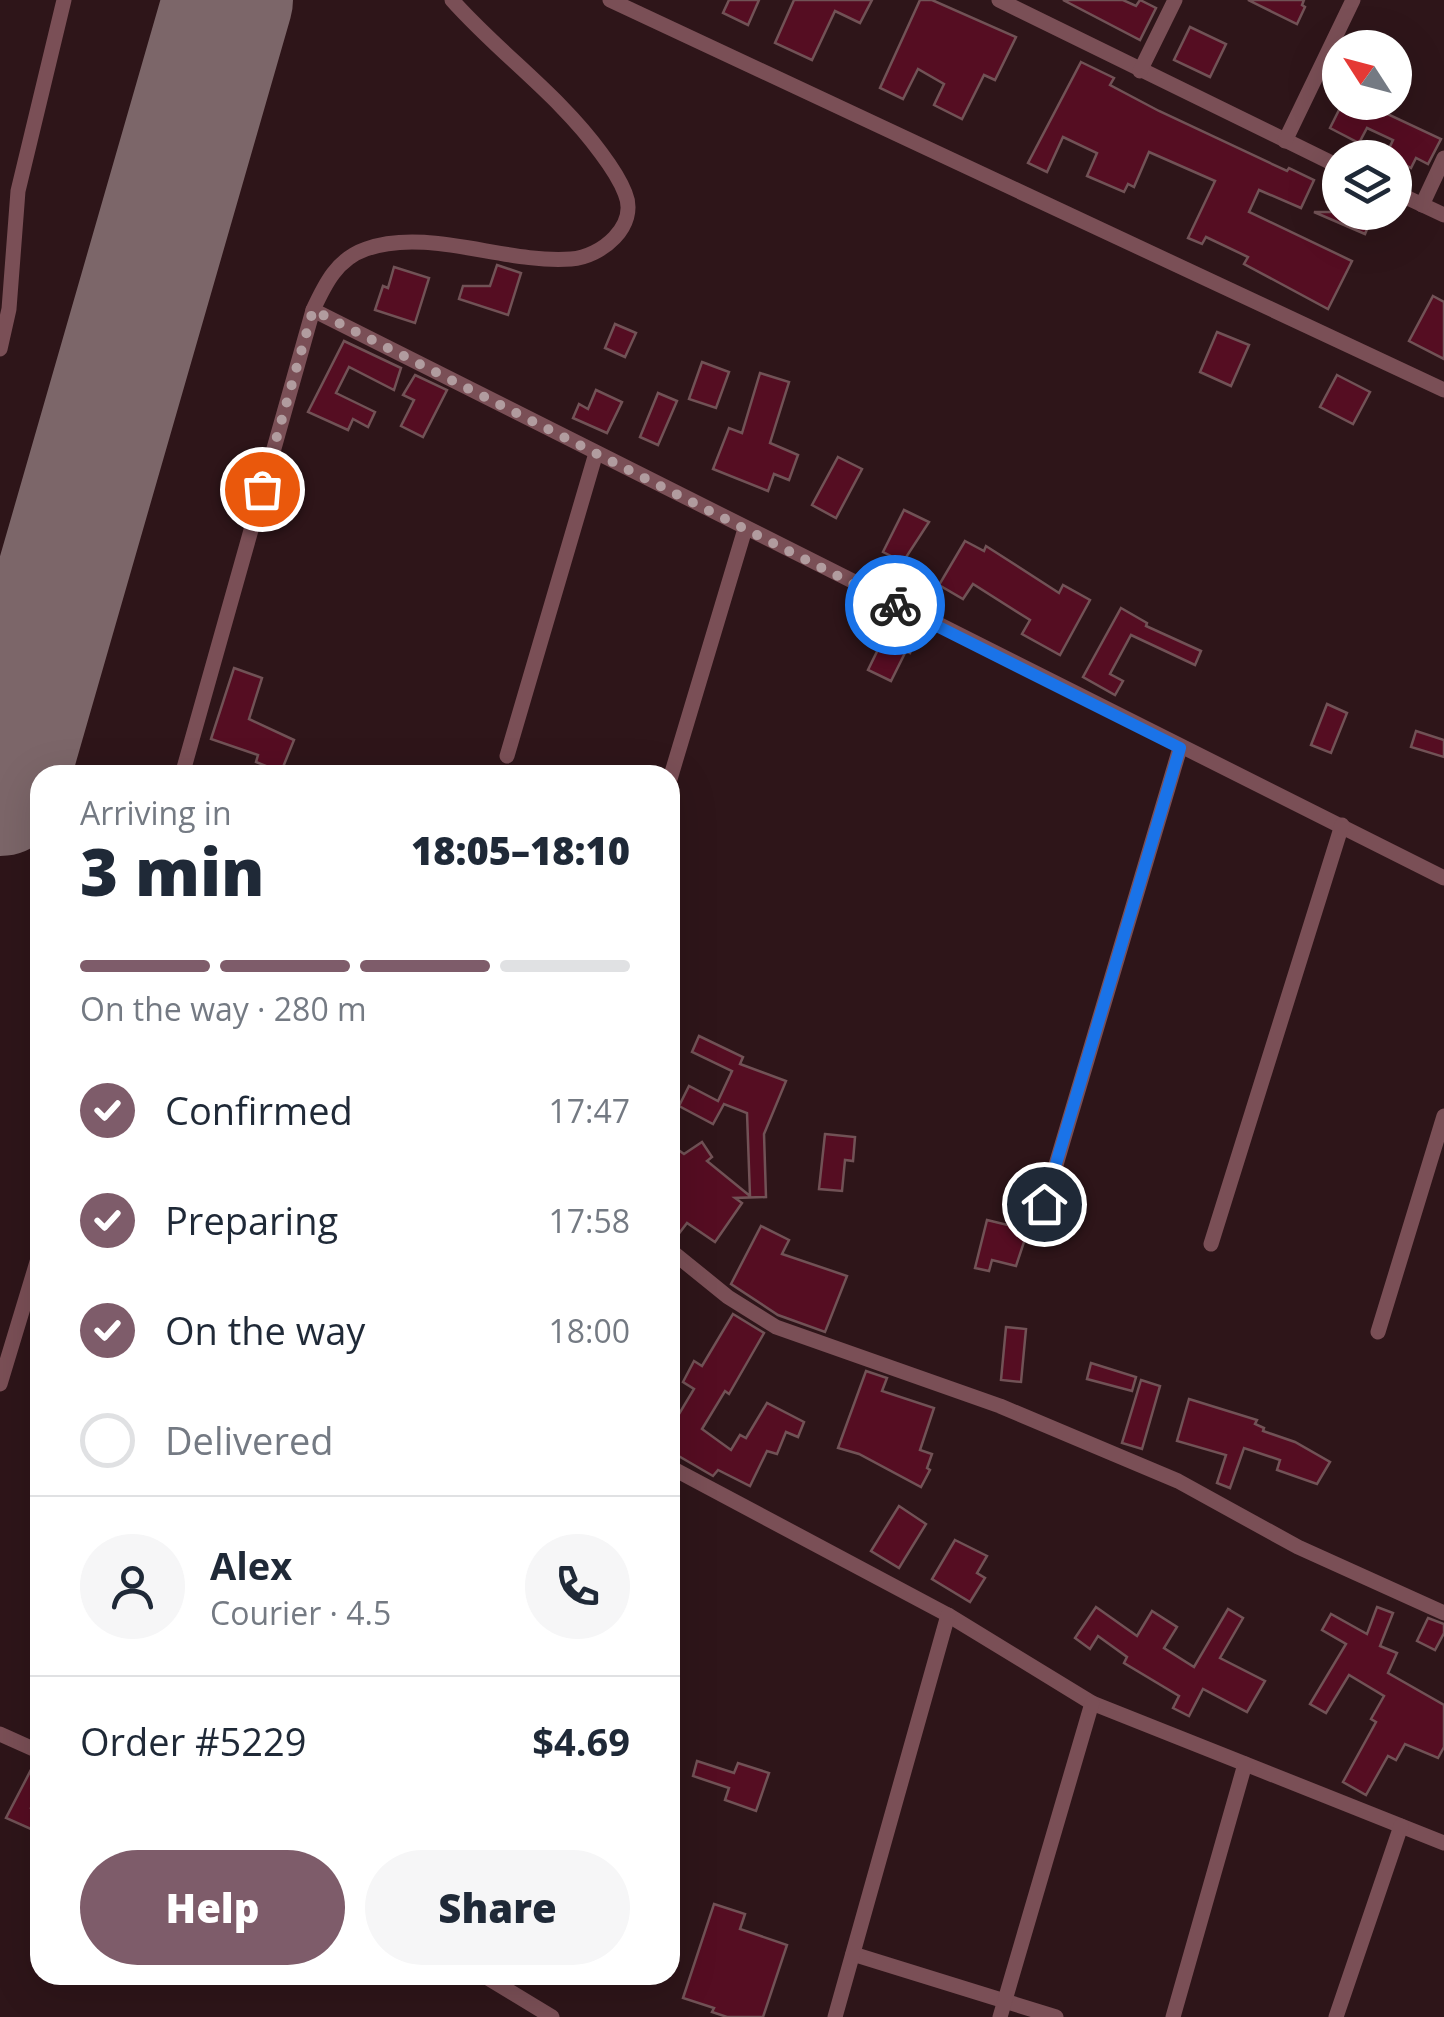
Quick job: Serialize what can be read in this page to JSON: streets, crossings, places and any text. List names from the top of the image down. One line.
{"north":"top left","page":{"heading":["3 min","Arriving in","18:05–18:10"],"panel":["Alex","Courier · 4.5","Order #5229","$4.69"],"bar":"On the way · 280 m","list":[["Confirmed","17:47"],["Preparing","17:58"],["On the way","18:00"],"Delivered"],"buttons":["Help","Share"]}}
